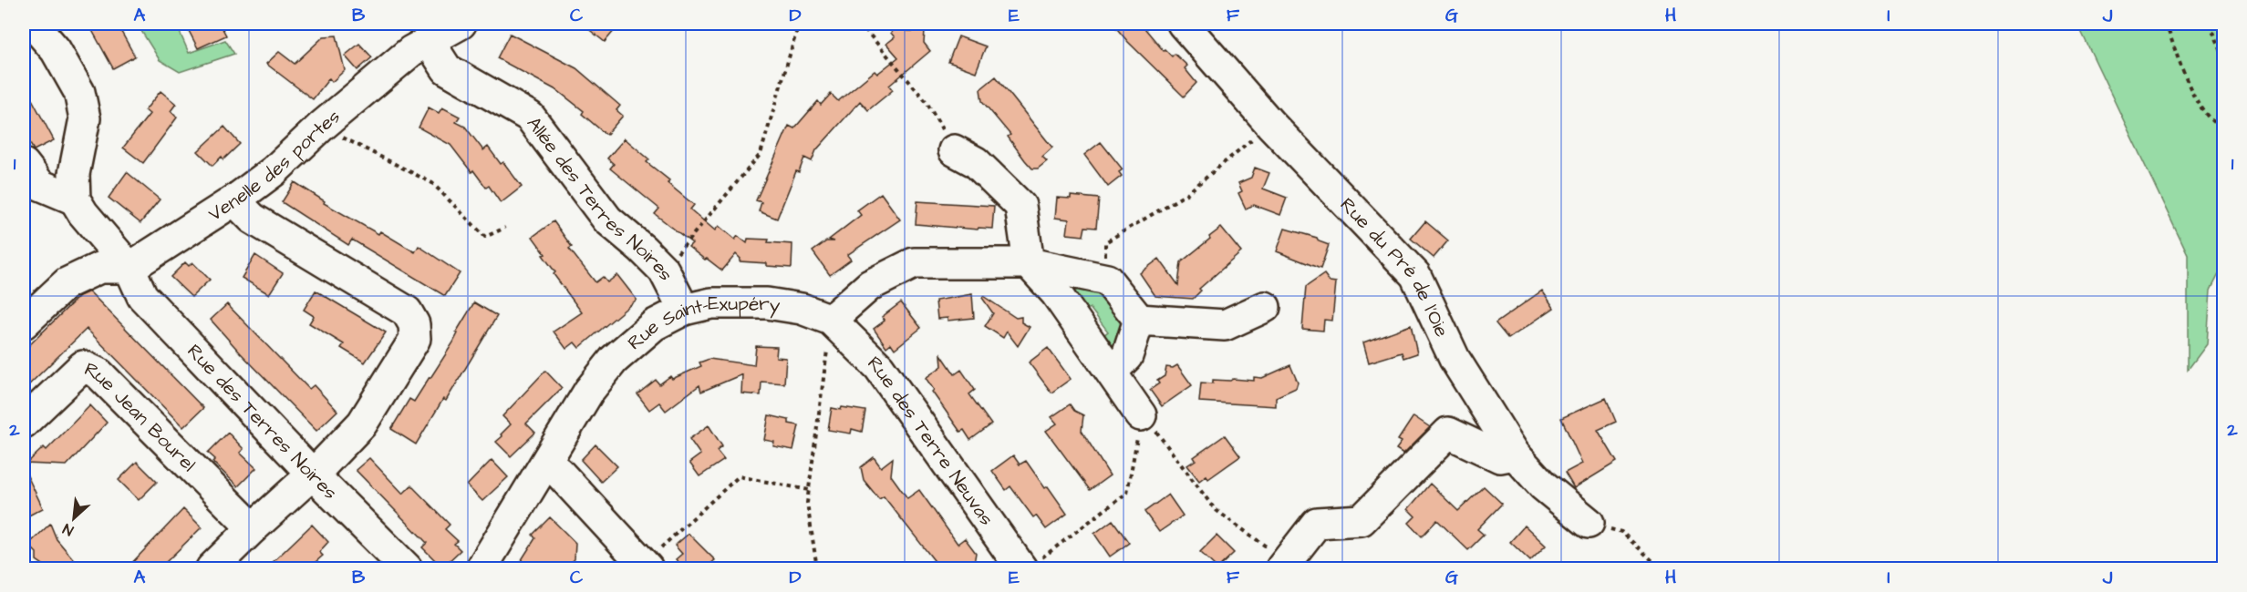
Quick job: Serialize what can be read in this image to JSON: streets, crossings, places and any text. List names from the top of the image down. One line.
{"streets":{"street":["Venelle des portes","Allée des Terres Noires","Rue du Pré de l'Oie","Rue Saint-Exupéry","Rue des Terres Noires","Rue Jean Bourel","Rue des Terre Neuvas"]},"crossings":[["Venelle des portes","Allée des Terres Noires"],["Venelle des portes","Rue des Terres Noires"],["Allée des Terres Noires","Rue Saint-Exupéry"],["Rue Saint-Exupéry","Rue des Terre Neuvas"]],"north":"bottom left","grid":{"columns":["A","B","C","D","E","F","G","H","I","J"],"rows":["1","2"]}}
